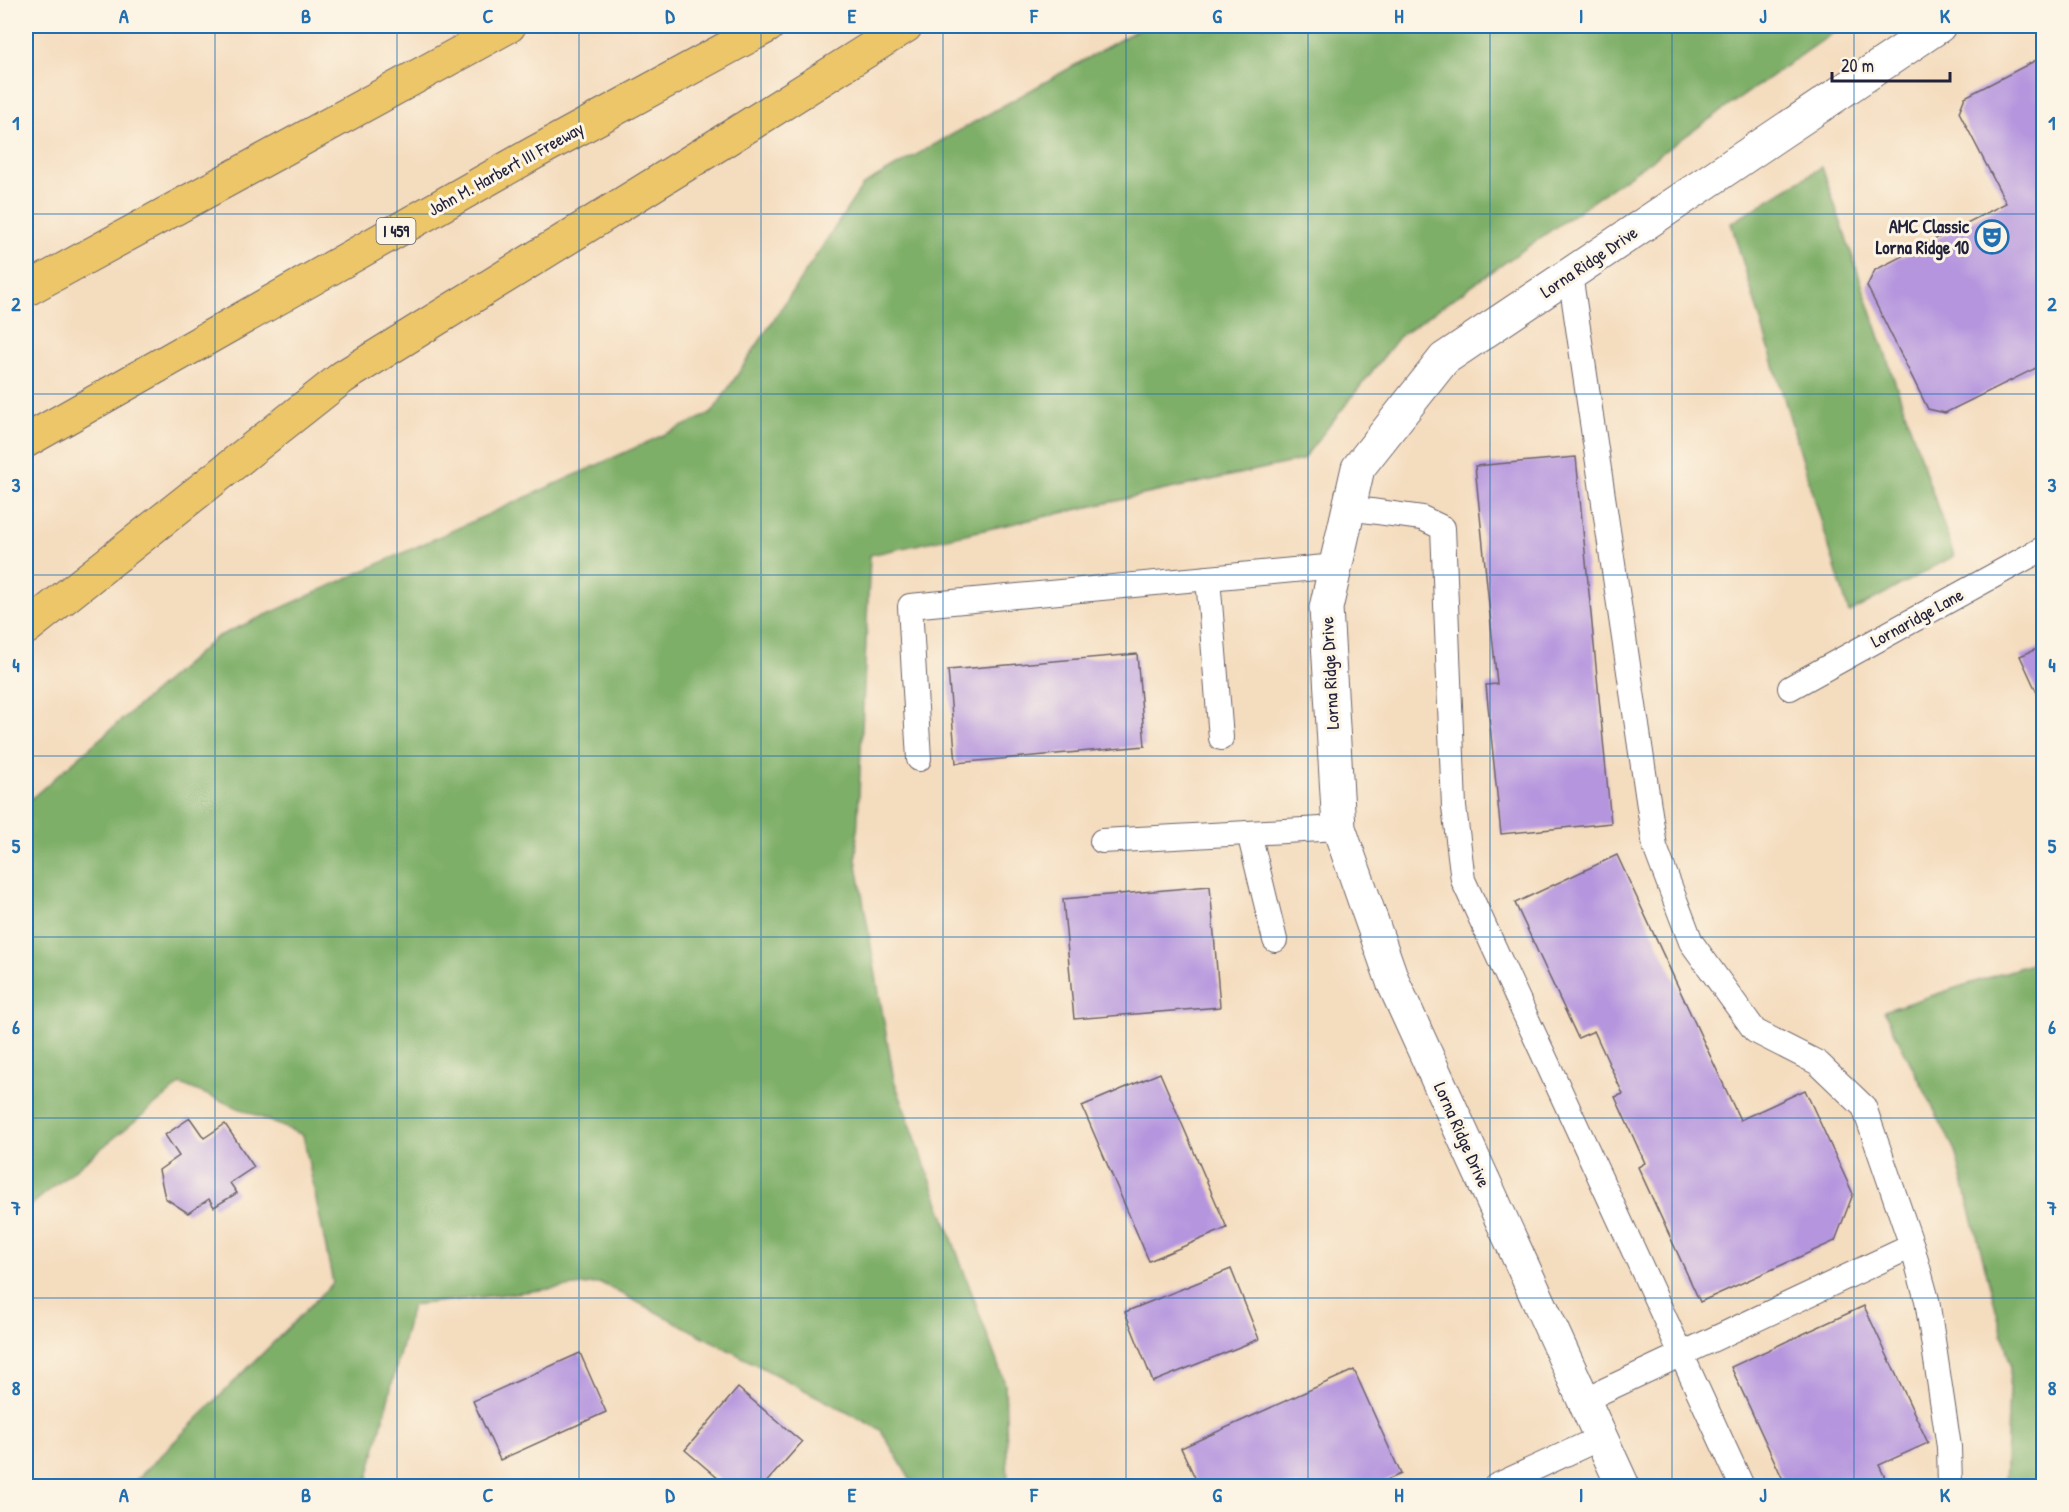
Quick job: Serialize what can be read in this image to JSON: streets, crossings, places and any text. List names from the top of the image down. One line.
{"streets":{"highway":["John M. Harbert III Freeway","I 459"],"street":["Lorna Ridge Drive"],"lane":["Lornaridge Lane"]},"places":{"theatre":["AMC Classic Lorna Ridge 10"]},"scale_bar":"20 m","grid":{"columns":["A","B","C","D","E","F","G","H","I","J","K"],"rows":["1","2","3","4","5","6","7","8"]}}
